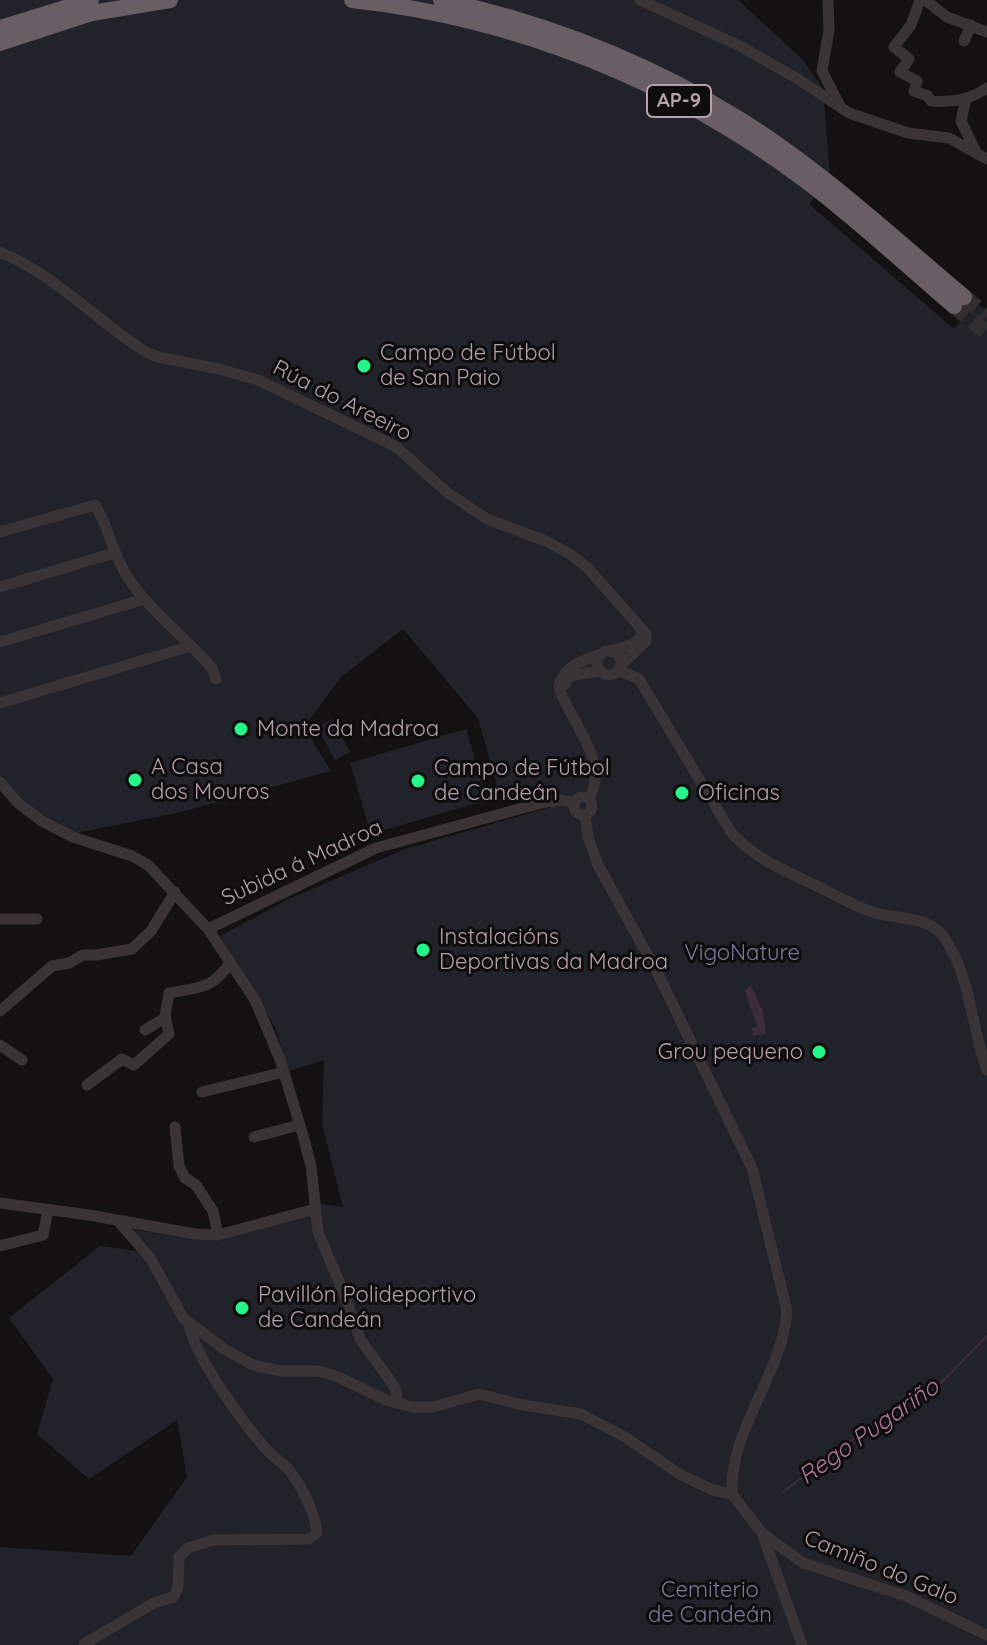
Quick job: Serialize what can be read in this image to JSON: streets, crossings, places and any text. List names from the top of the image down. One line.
{"streets":{"highway":["AP-9"],"street":["Rúa do Areeiro","Subida á Madroa","Camiño do Galo"]},"water":["Rego Pugariño"],"parks":["VigoNature","Cemiterio de Candeán"],"places":["Campo de Fútbol de San Paio","Monte da Madroa","A Casa dos Mouros","Campo de Fútbol de Candeán","Oficinas","Instalacións Deportivas da Madroa","Grou pequeno","Pavillón Polideportivo de Candeán"]}
